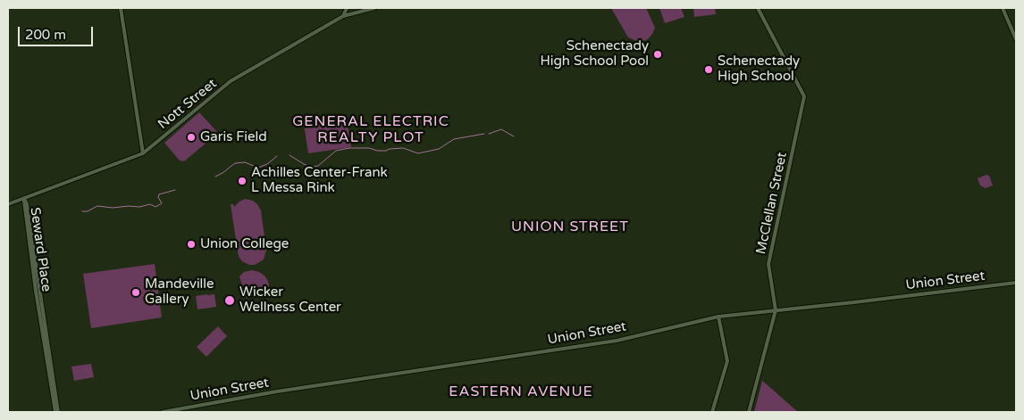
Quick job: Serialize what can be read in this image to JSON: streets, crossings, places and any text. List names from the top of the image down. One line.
{"streets":{"main road":["Nott Street","McClellan Street","Seward Place","Union Street"]},"crossings":[["Nott Street","Seward Place"],["McClellan Street","Union Street"]],"districts":["GENERAL ELECTRIC REALTY PLOT","UNION STREET","EASTERN AVENUE"],"places":["Schenectady High School Pool","Schenectady High School","Garis Field","Achilles Center-Frank L Messa Rink","Union College","Mandeville Gallery","Wicker Wellness Center"],"scale_bar":"200 m"}
